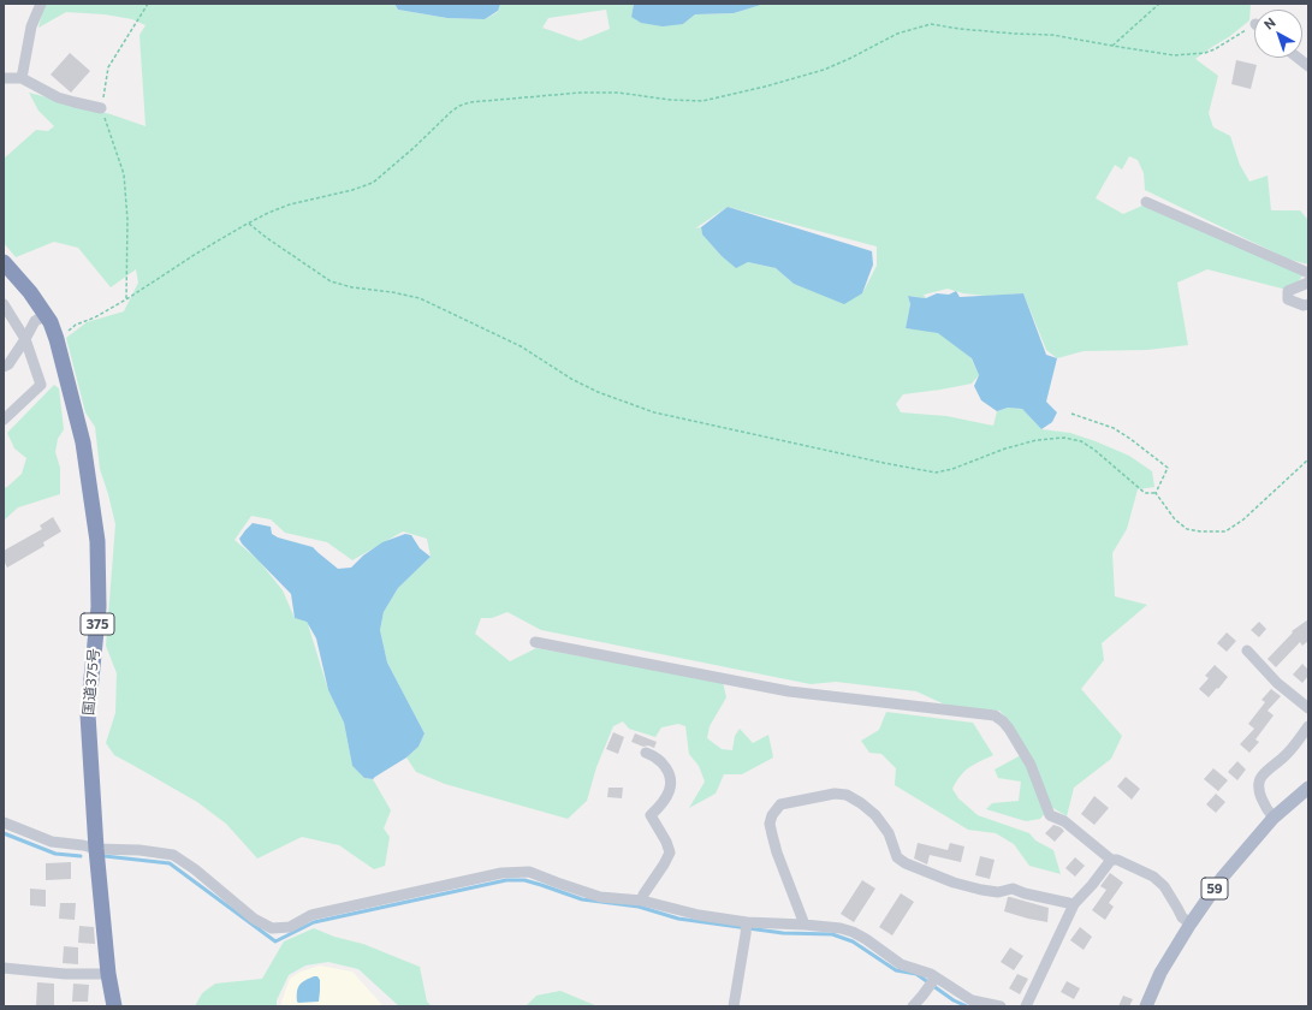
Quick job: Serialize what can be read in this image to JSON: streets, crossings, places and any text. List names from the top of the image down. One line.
{"streets":{"highway":["375","国道375号"],"main road":["59"]},"north":"top left"}
